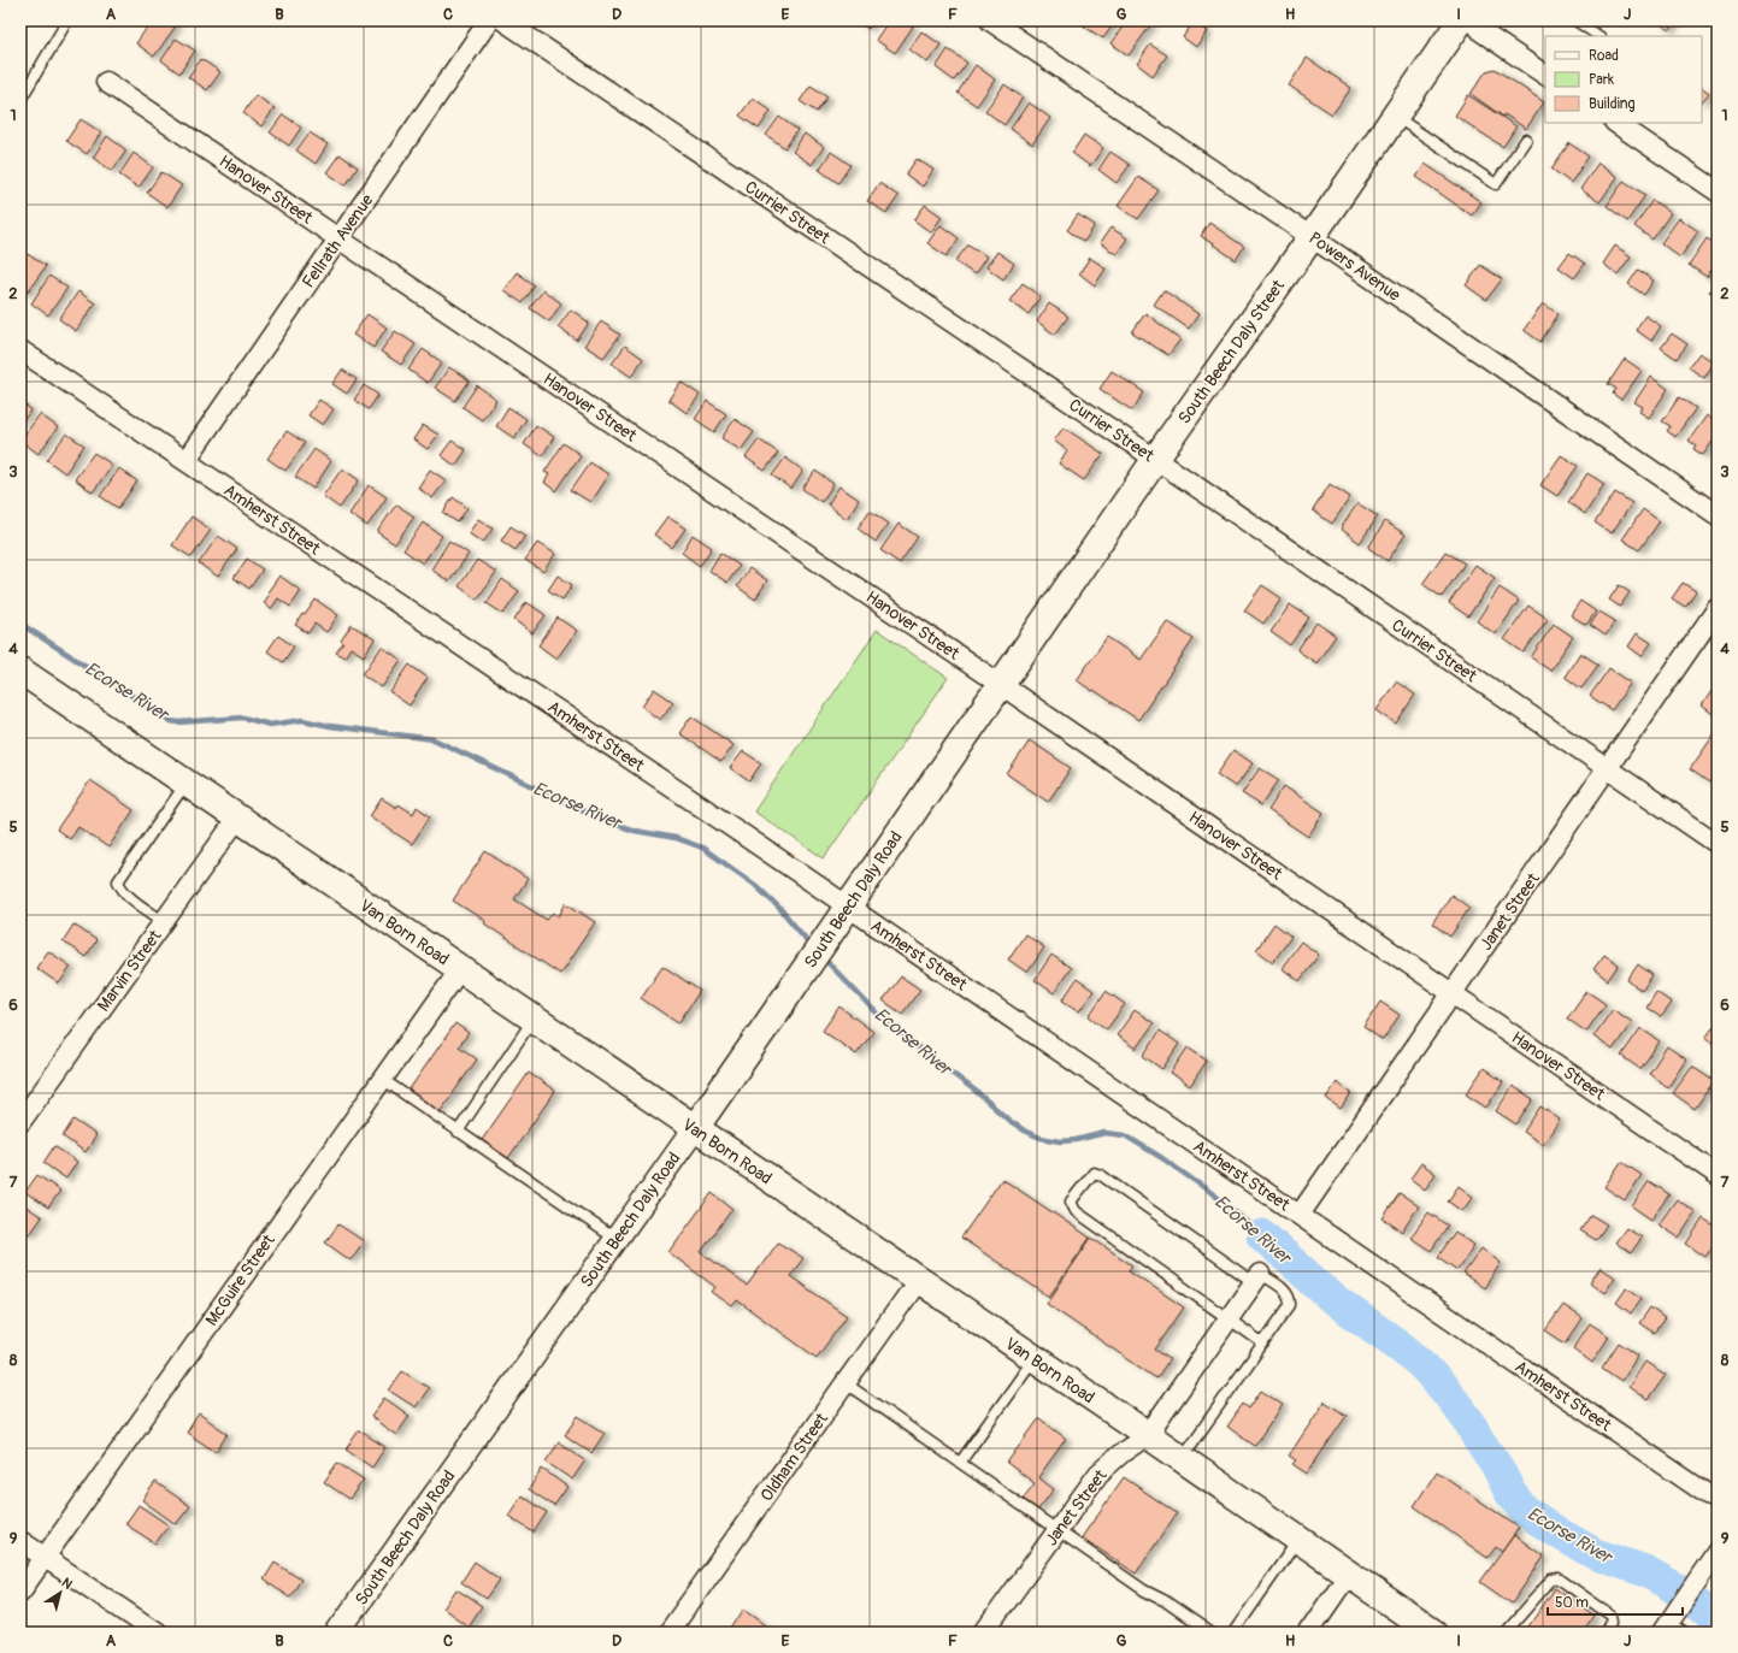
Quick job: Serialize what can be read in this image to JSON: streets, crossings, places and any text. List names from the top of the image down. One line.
{"streets":{"main road":["South Beech Daly Street","South Beech Daly Road","Van Born Road"],"street":["Hanover Street","Currier Street","Fellrath Avenue","Powers Avenue","Amherst Street","Janet Street","Marvin Street","McGuire Street","Oldham Street"]},"crossings":[["Hanover Street","Fellrath Avenue"],["Hanover Street","South Beech Daly Street"],["Hanover Street","South Beech Daly Road"],["Hanover Street","Janet Street"],["Currier Street","South Beech Daly Street"],["Currier Street","Janet Street"],["Fellrath Avenue","Amherst Street"],["Powers Avenue","South Beech Daly Street"],["South Beech Daly Street","South Beech Daly Road"],["Amherst Street","South Beech Daly Road"],["Amherst Street","Janet Street"],["South Beech Daly Road","Van Born Road"],["Janet Street","Van Born Road"],["Van Born Road","Marvin Street"],["Van Born Road","McGuire Street"],["Van Born Road","Oldham Street"]],"water":["Ecorse River"],"legend":["Road","Park","Building"],"scale_bar":"50 m","north":"top right","grid":{"columns":["A","B","C","D","E","F","G","H","I","J"],"rows":["1","2","3","4","5","6","7","8","9"]}}
